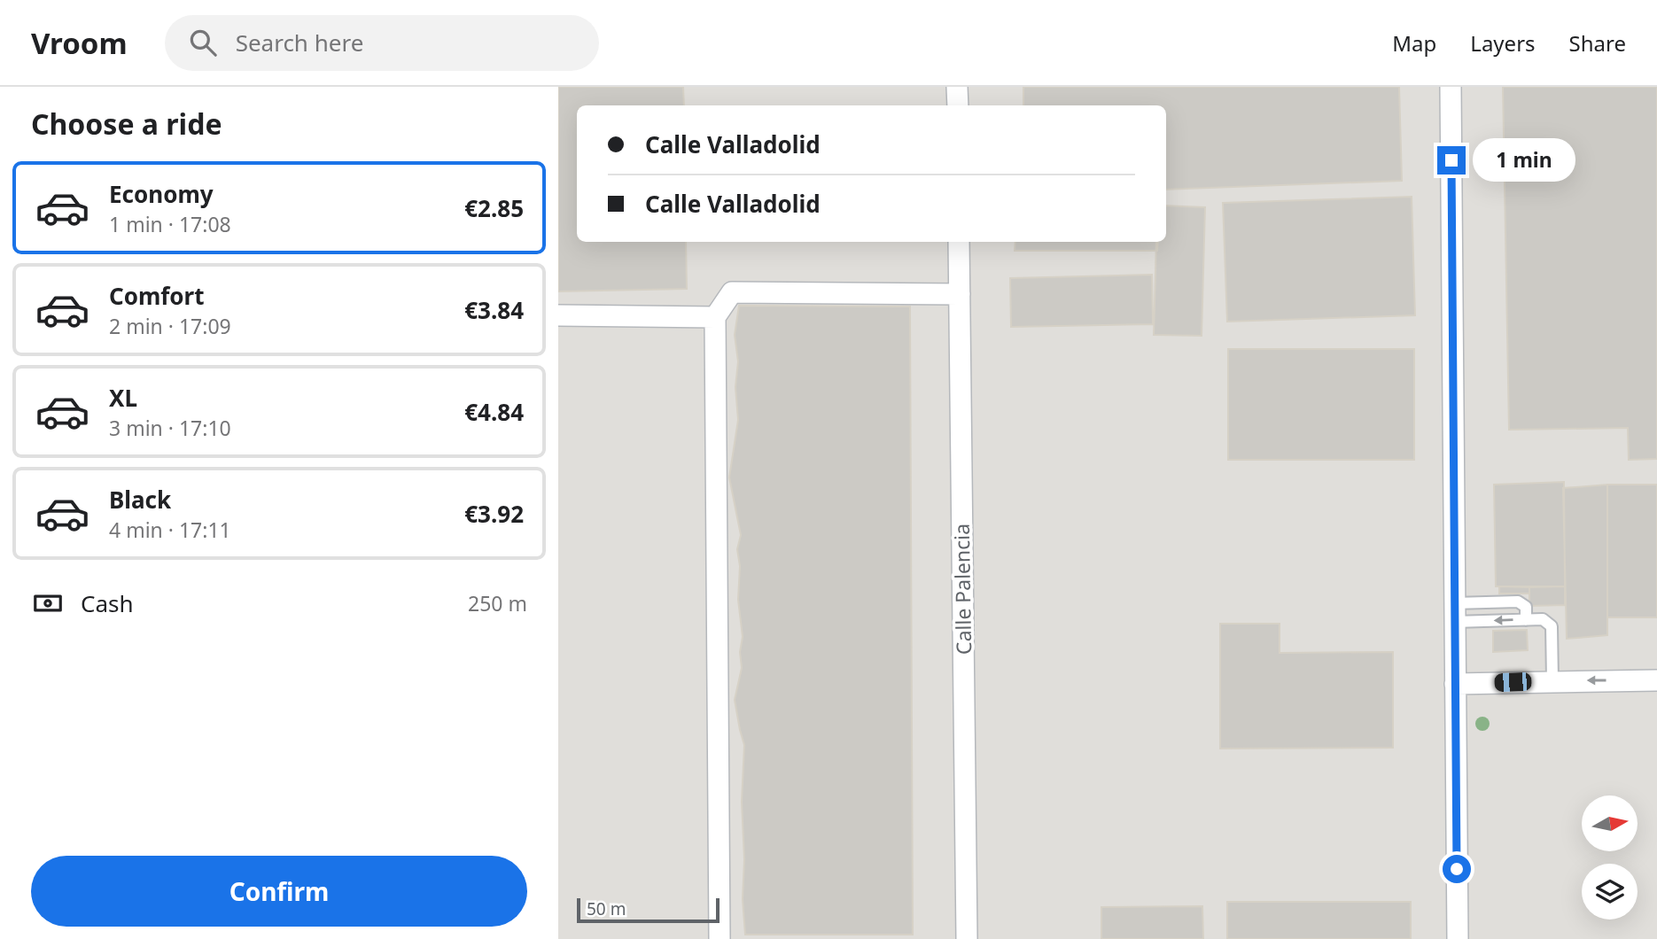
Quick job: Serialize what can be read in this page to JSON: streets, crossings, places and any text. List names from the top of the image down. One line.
{"streets":{"street":["Calle Palencia"]},"scale_bar":"50 m","north":"right","page":{"header":"Vroom","search":"Search here","nav":["Map","Layers","Share"],"heading":"Choose a ride","banner":["Calle Valladolid","Calle Valladolid"],"bubble":"1 min","list":[{"name":"Economy","note":"1 min · 17:08","value":"€2.85"},{"name":"Comfort","note":"2 min · 17:09","value":"€3.84"},{"name":"XL","note":"3 min · 17:10","value":"€4.84"},{"name":"Black","note":"4 min · 17:11","value":"€3.92"}],"pay":["Cash","250 m"],"buttons":"Confirm","scale":"50 m"}}
